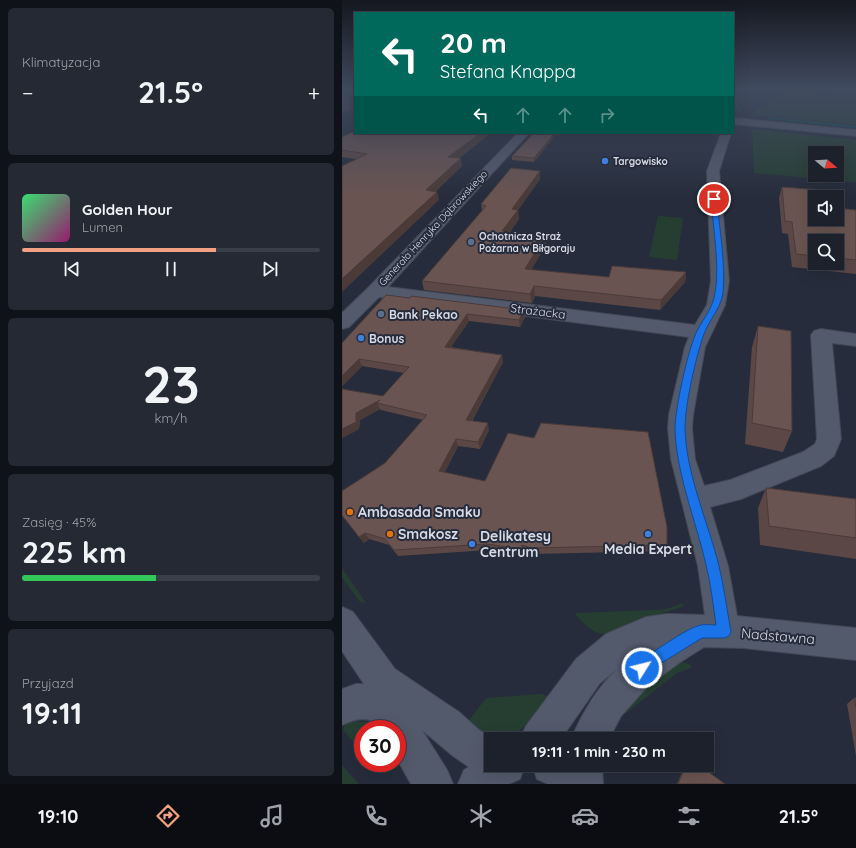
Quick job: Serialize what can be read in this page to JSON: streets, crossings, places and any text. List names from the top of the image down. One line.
{"streets":{"street":["Generała Henryka Dąbrowskiego","Strażacka","Nadstawna"]},"crossings":[["Generała Henryka Dąbrowskiego","Strażacka"]],"places":["Targowisko","Ochotnicza Straż Pożarna w Biłgoraju","Bank Pekao","Bonus","Ambasada Smaku","Smakosz","Media Expert","Delikatesy Centrum"],"north":"right","page":{"tile":["Klimatyzacja",["23","km/h"],["Zasięg · 45%","225 km"],["Przyjazd","19:11"]],"turn":["20 m","Stefana Knappa"],"heat":["−","21.5°","+"],"song":["Golden Hour","Lumen"],"limit":"30","trip":"19:11 · 1 min · 230 m","tabs":["19:10","21.5°"]}}
